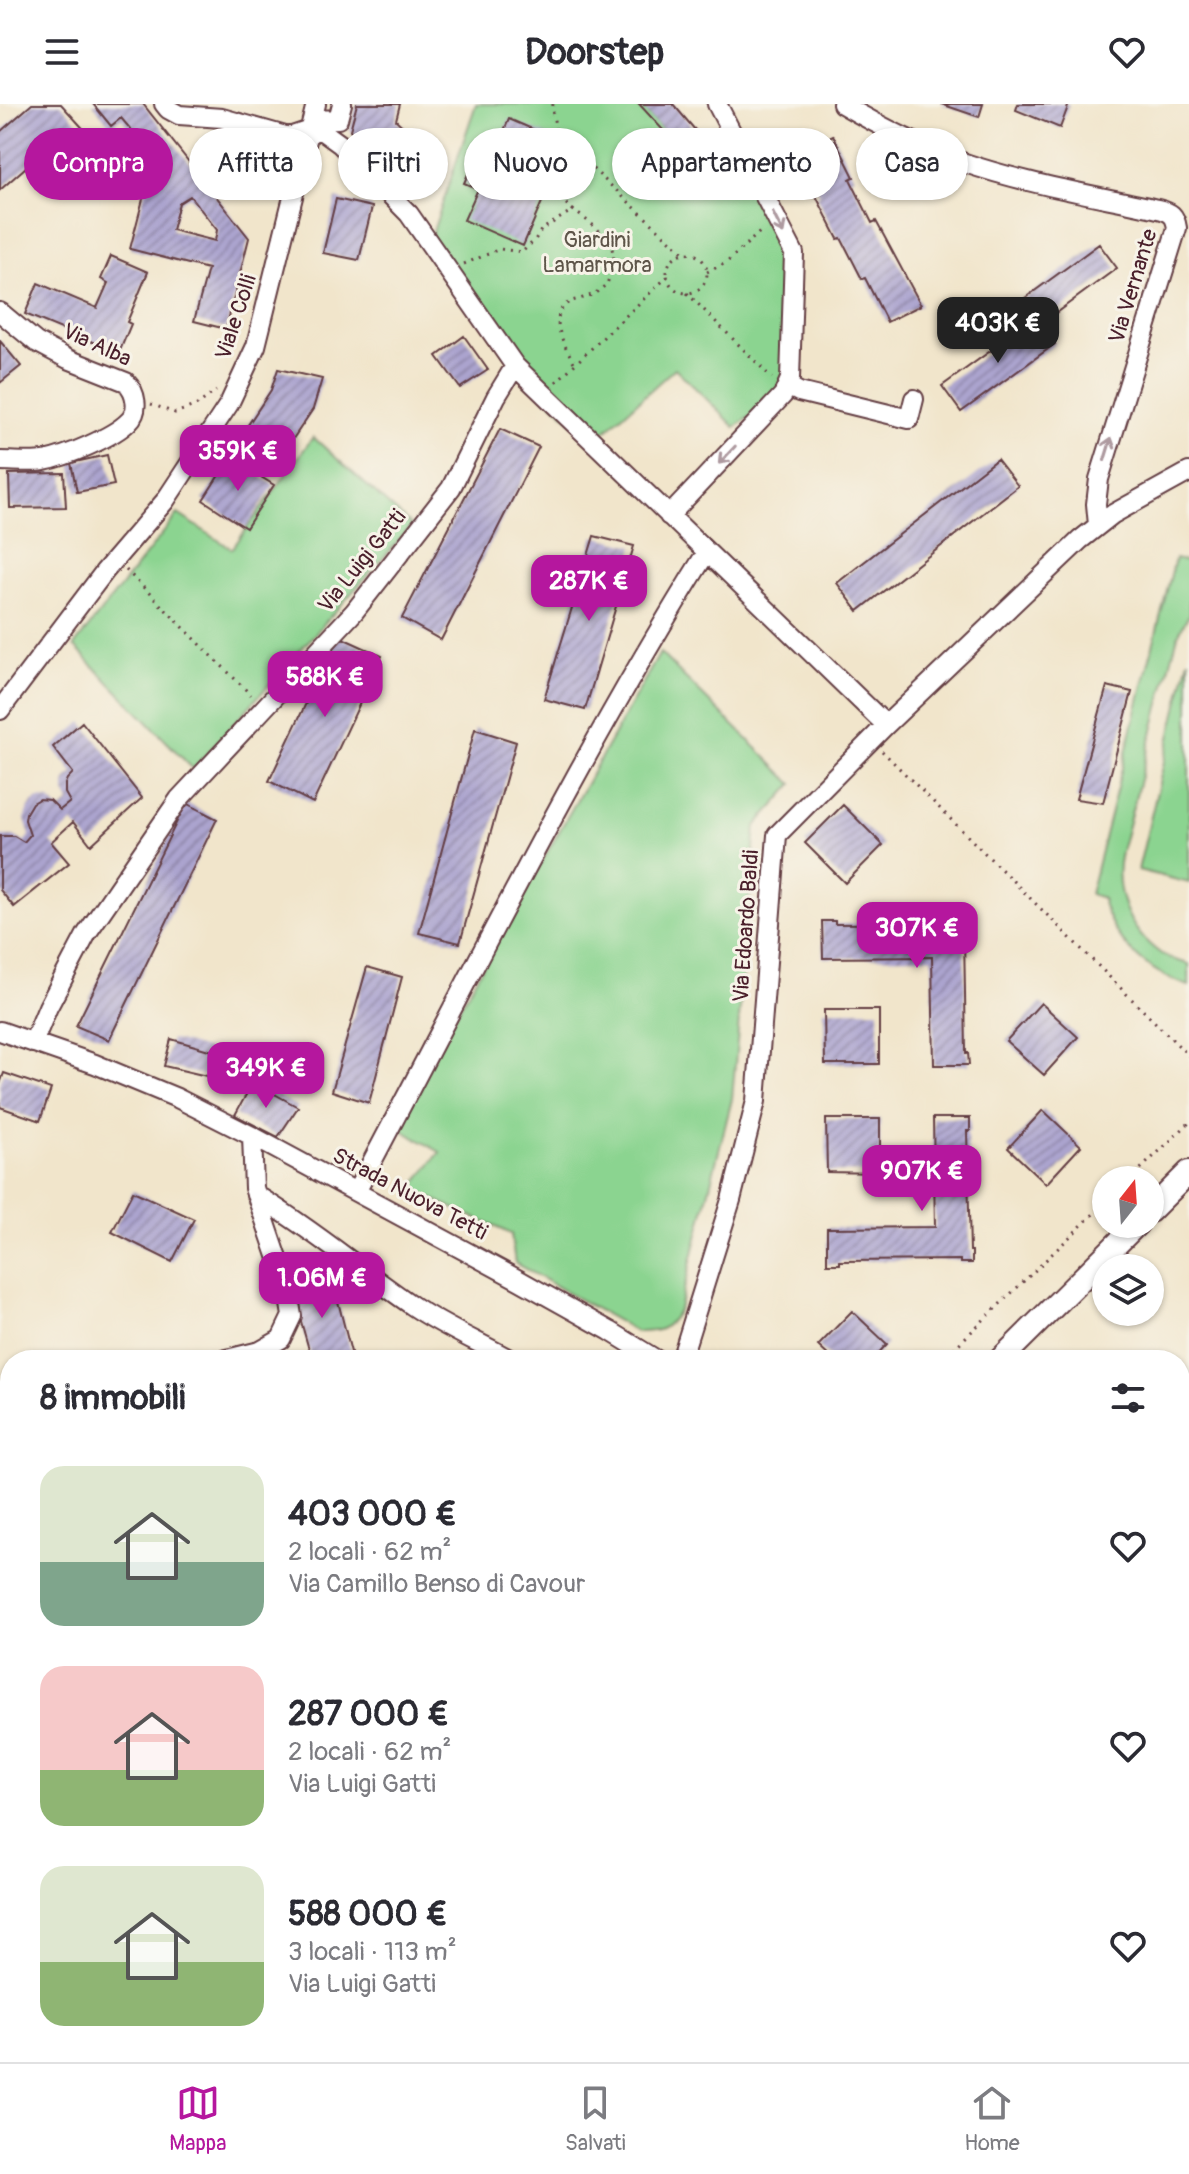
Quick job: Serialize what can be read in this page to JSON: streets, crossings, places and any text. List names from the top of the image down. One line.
{"streets":{"street":["Via Vernante","Viale Colli","Via Alba","Via Luigi Gatti","Via Edoardo Baldi","Strada Nuova Tetti"]},"crossings":[["Via Vernante","Via Edoardo Baldi"],["Via Luigi Gatti","Strada Nuova Tetti"]],"parks":["Giardini Lamarmora"],"north":"top","page":{"header":"Doorstep","chip":["Compra","Affitta","Filtri","Nuovo","Appartamento","Casa"],"price":["403K €","359K €","287K €","588K €","307K €","349K €","907K €","1.06M €"],"heading":"8 immobili","list":[{"name":"403 000 €","note":"2 locali · 62 m² · Via Camillo Benso di Cavour"},{"name":"287 000 €","note":"2 locali · 62 m² · Via Luigi Gatti"},{"name":"588 000 €","note":"3 locali · 113 m² · Via Luigi Gatti"}],"tabs":["Mappa","Salvati","Home"]}}
